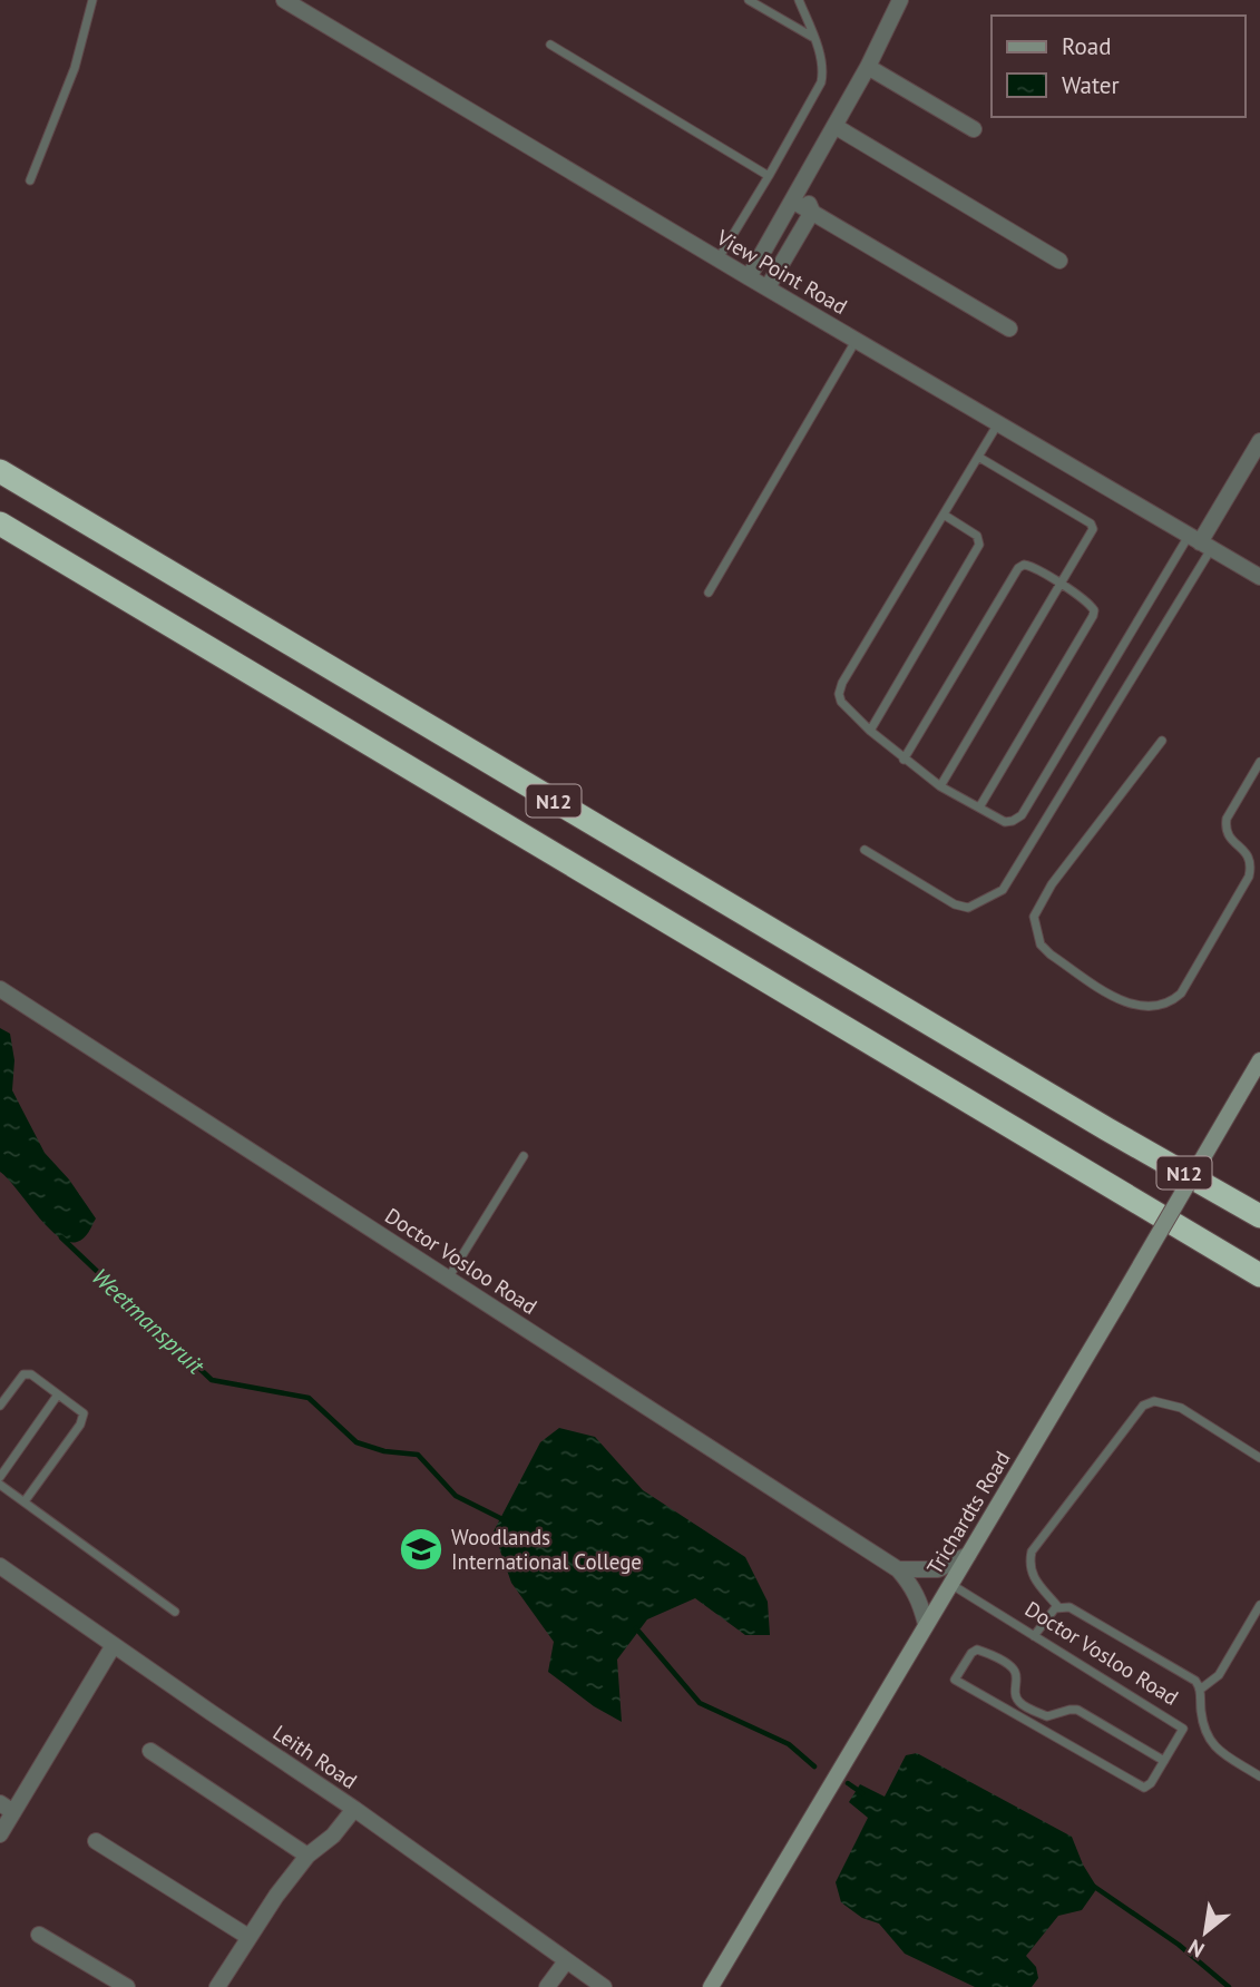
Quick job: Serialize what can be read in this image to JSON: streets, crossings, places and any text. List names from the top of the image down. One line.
{"streets":{"highway":["N12"],"street":["View Point Road","Doctor Vosloo Road","Trichardts Road","Leith Road"]},"crossings":[["Doctor Vosloo Road","Trichardts Road"]],"water":["Weetmanspruit"],"places":{"school or university":["Woodlands International College"]},"legend":["Road","Water"],"north":"bottom left"}
